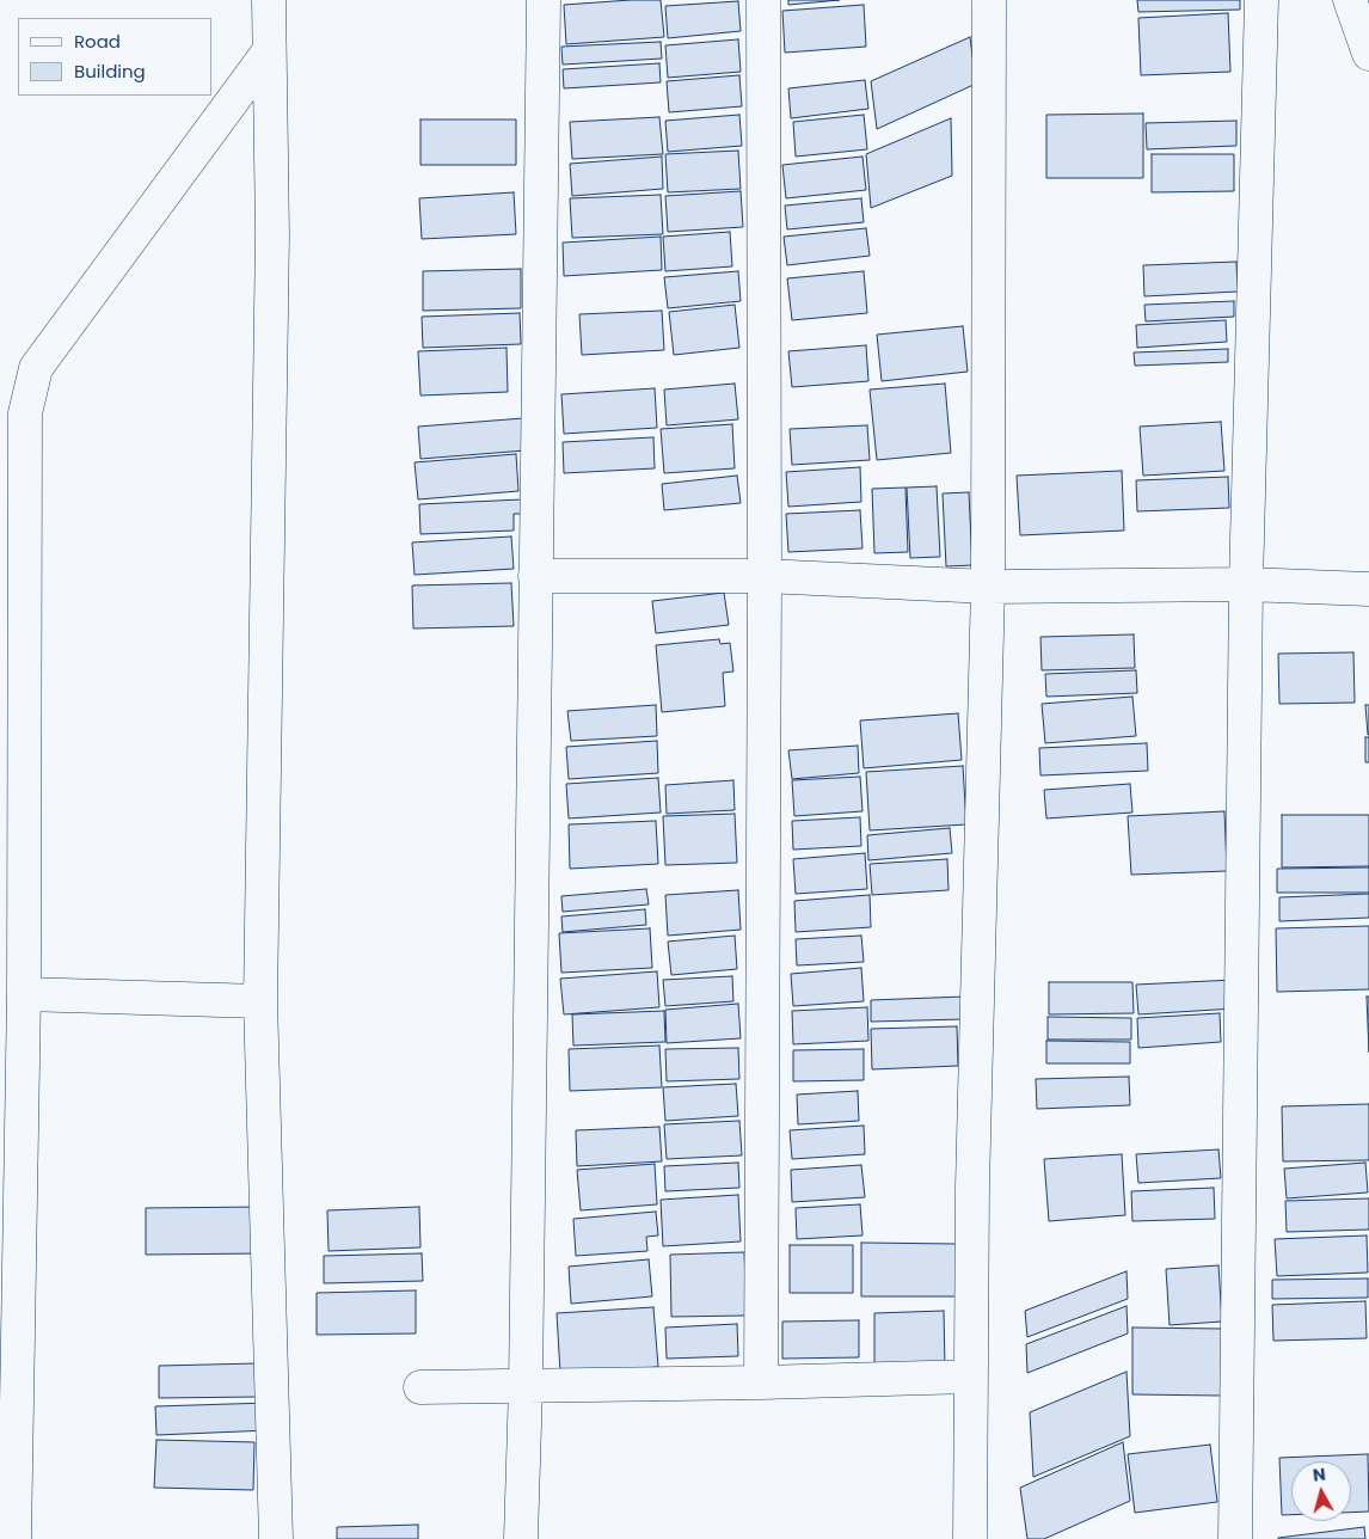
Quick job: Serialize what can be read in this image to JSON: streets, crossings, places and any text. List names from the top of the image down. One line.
{"legend":["Road","Building"],"north":"top"}
